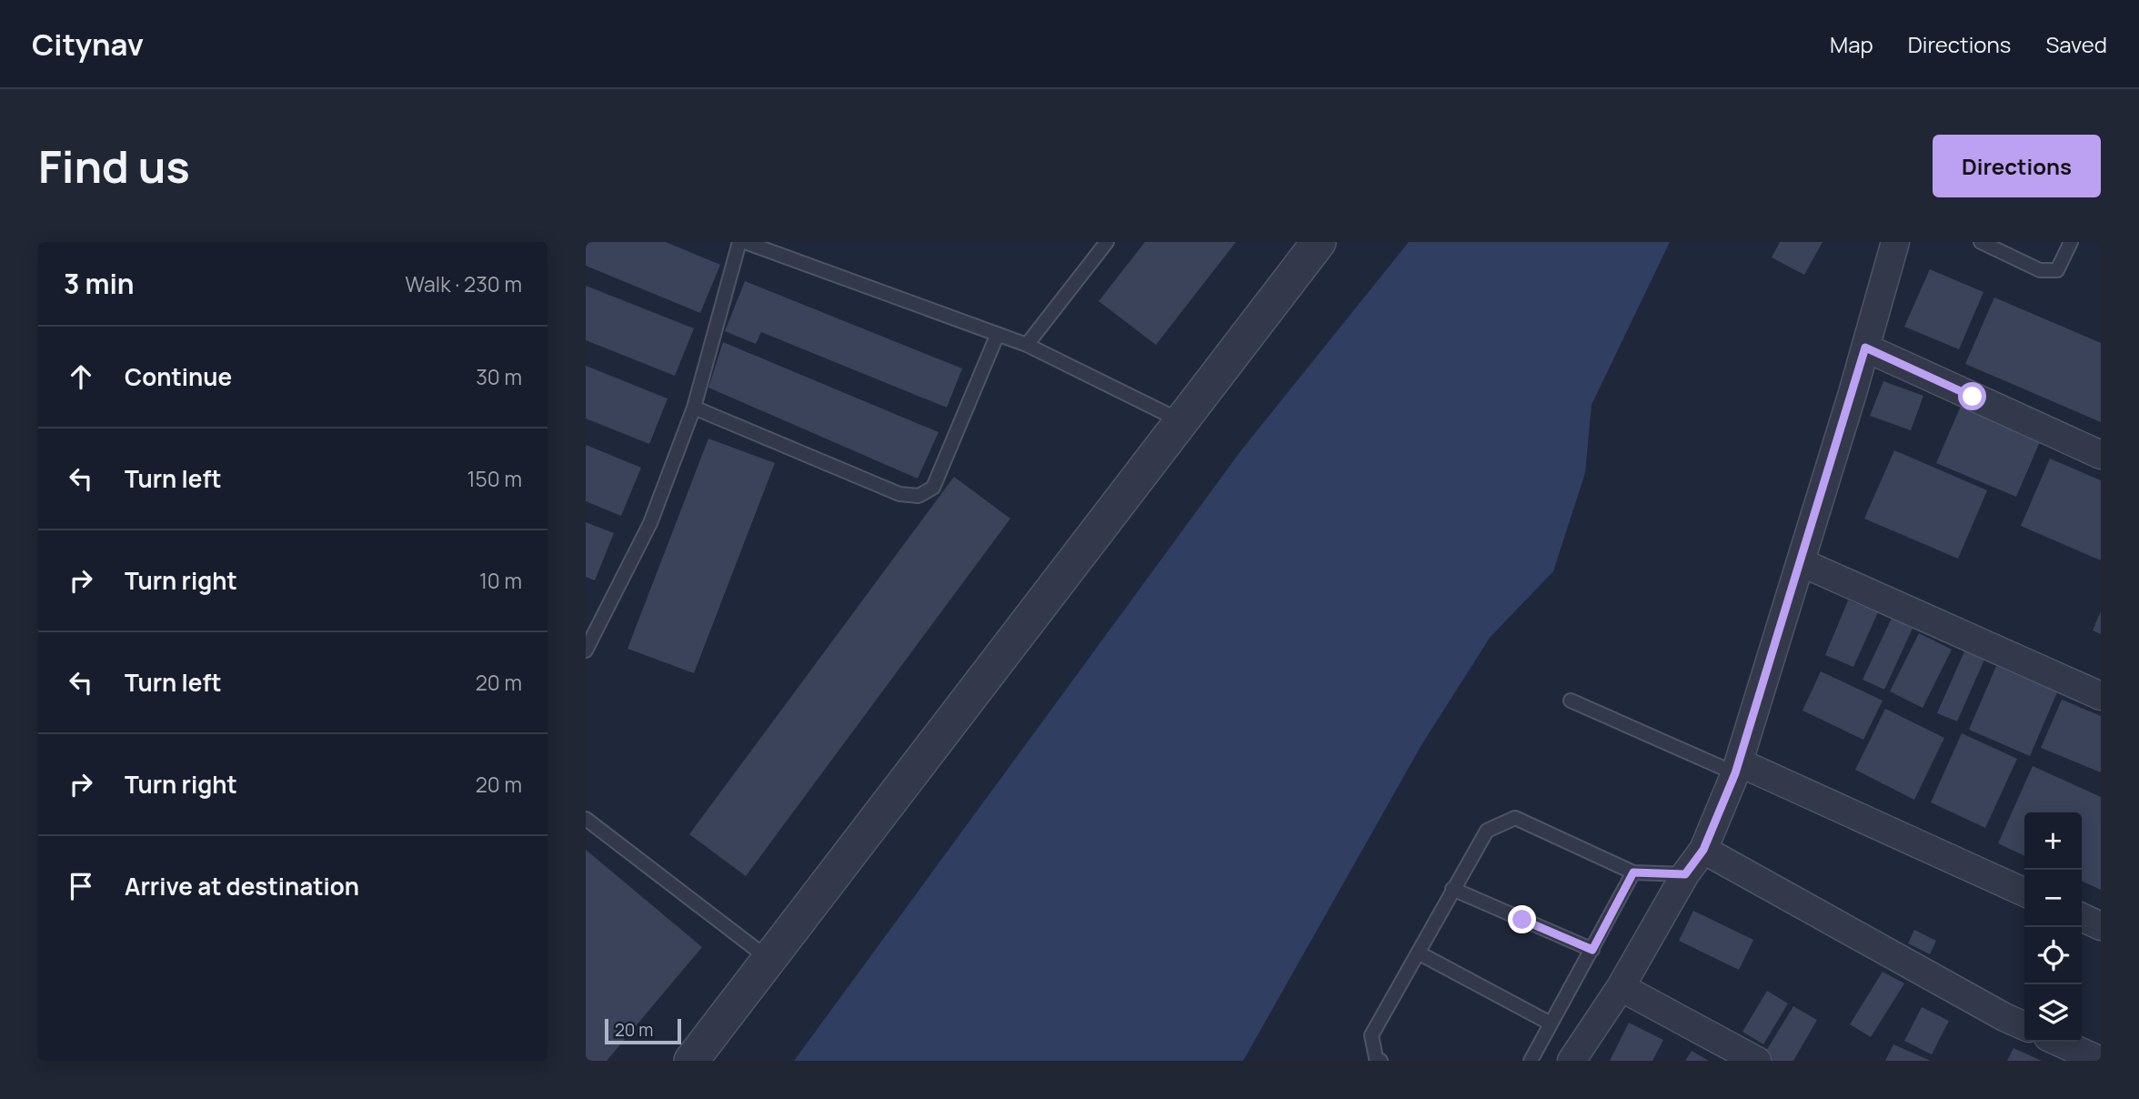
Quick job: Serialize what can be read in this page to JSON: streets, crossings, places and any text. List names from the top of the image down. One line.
{"scale_bar":"20 m","page":{"header":"Citynav","nav":["Map","Directions","Saved"],"buttons":"Directions","title":"Find us","heading":["3 min","Walk · 230 m"],"list":[["Continue","30 m"],["Turn left","150 m"],["Turn right","10 m"],["Turn left","20 m"],["Turn right","20 m"],"Arrive at destination"],"map_buttons":["+","−"],"scale":"20 m"}}
